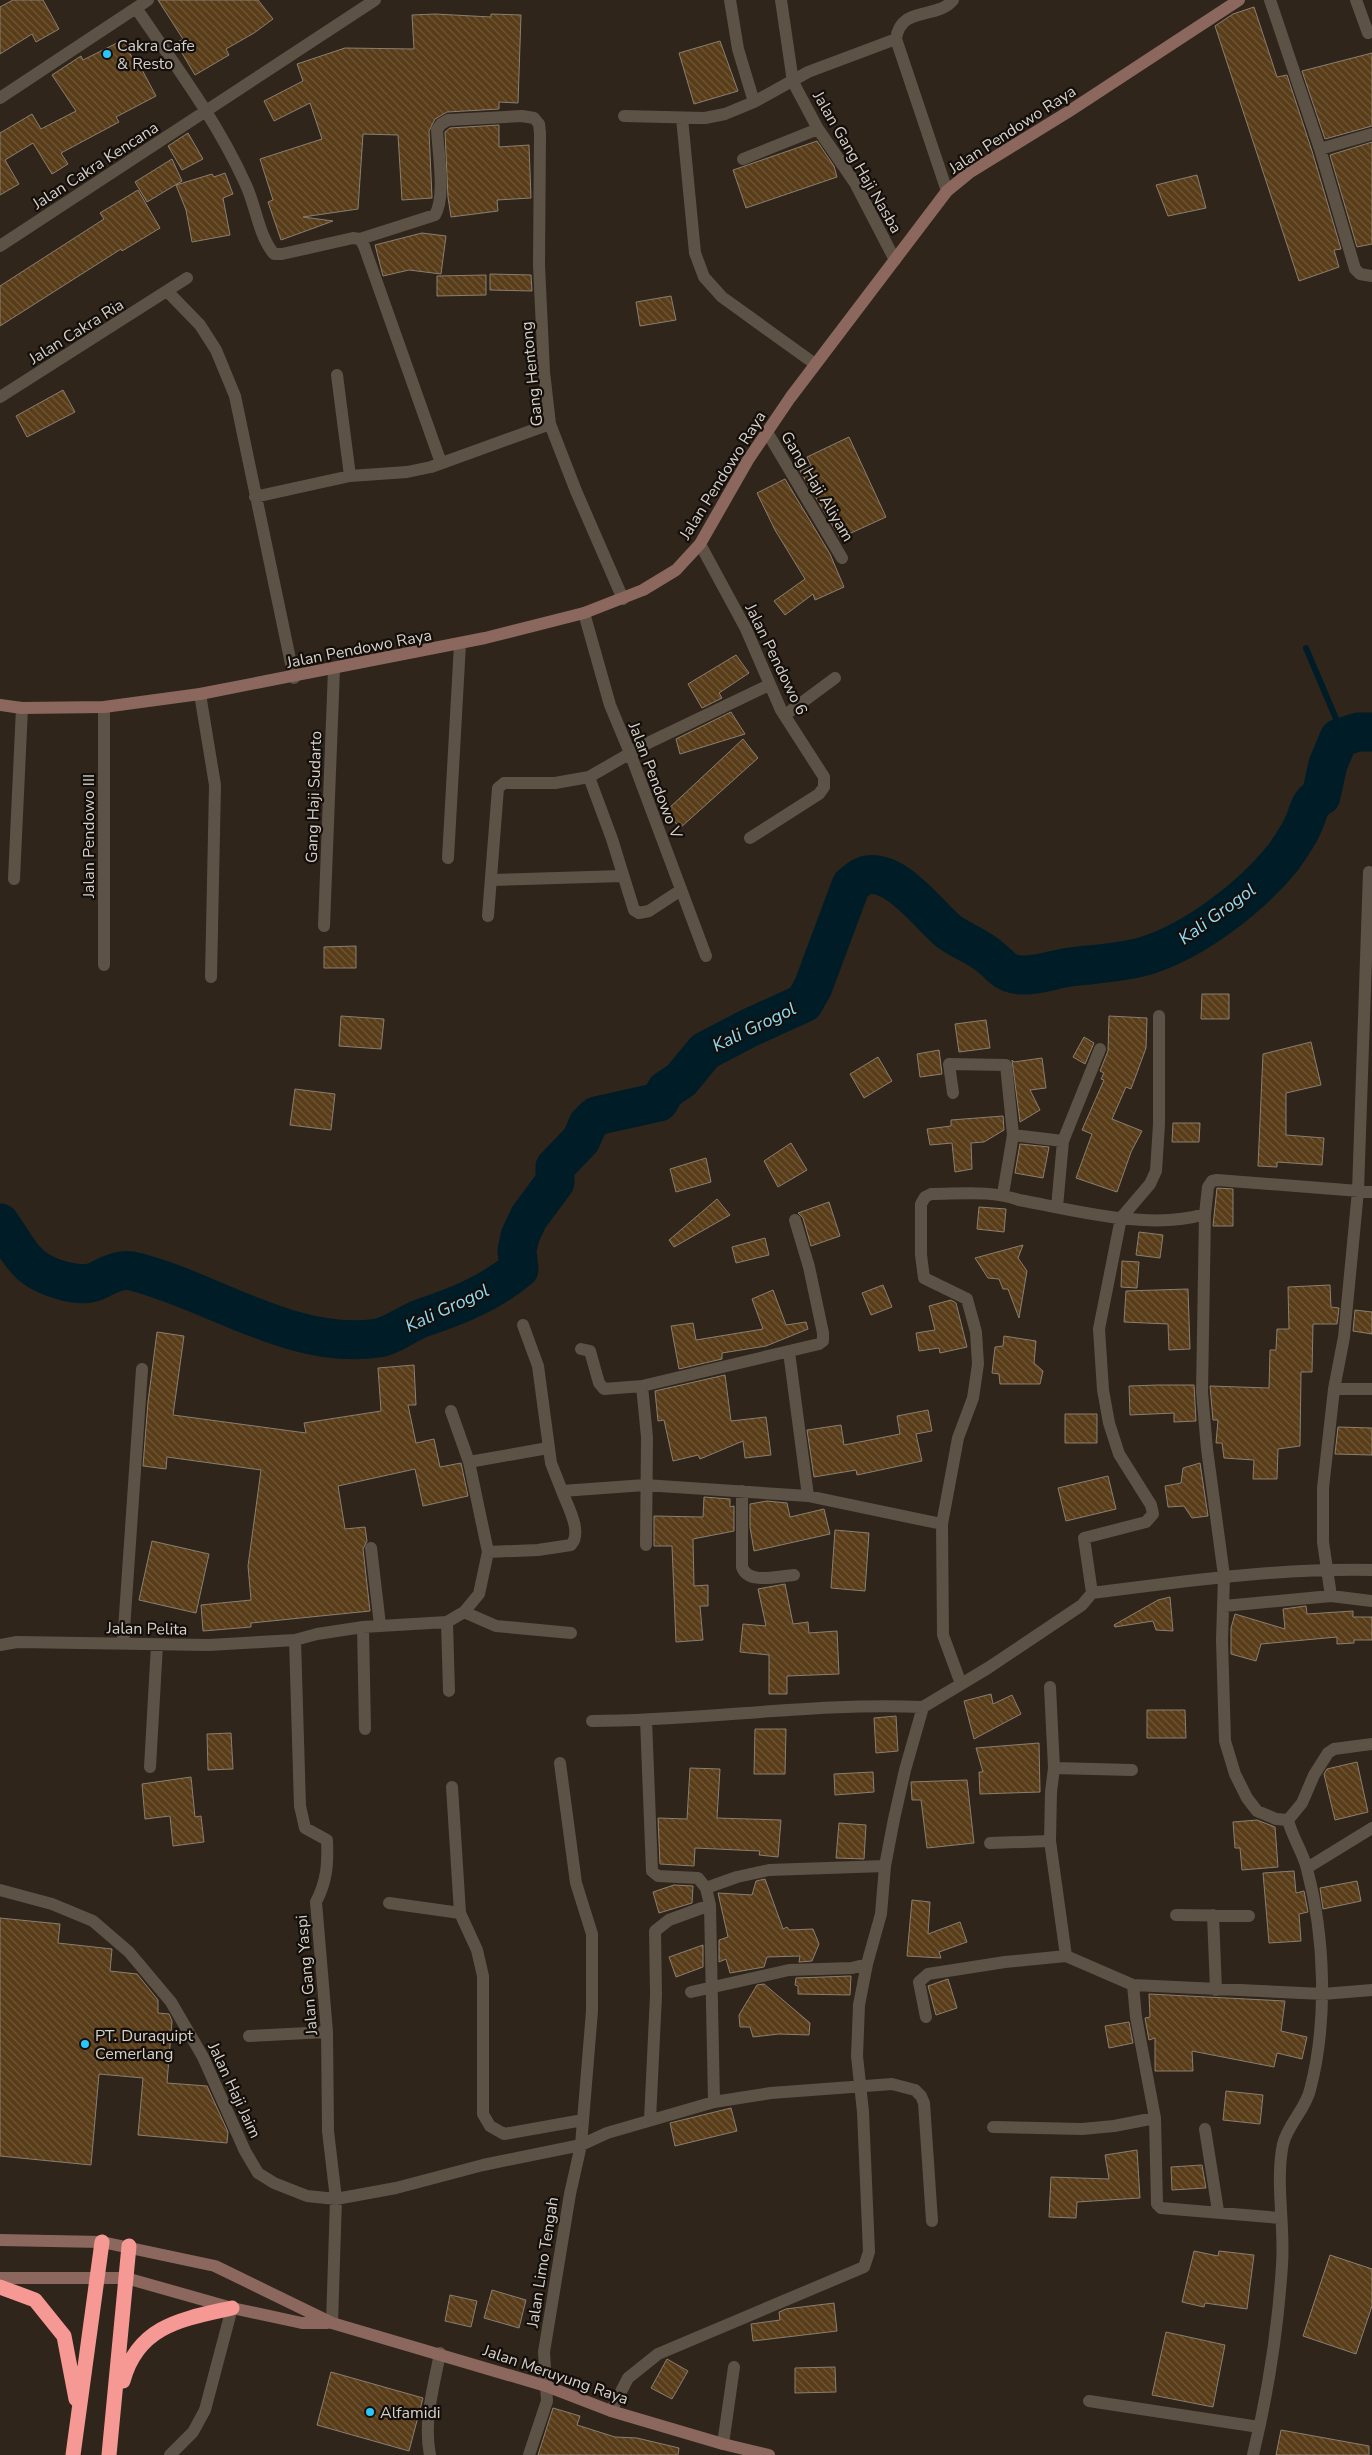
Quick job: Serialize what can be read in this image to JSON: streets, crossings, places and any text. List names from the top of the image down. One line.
{"streets":{"street":["Jalan Pendowo Raya","Jalan Gang Haji Nasba","Jalan Cakra Kencana","Jalan Cakra Ria","Gang Hentong","Gang Haji Aliyam","Jalan Pendowo 6","Jalan Pendowo V","Gang Haji Sudarto","Jalan Pendowo III","Jalan Pelita","Jalan Gang Yaspi","Jalan Haji Jaim","Jalan Limo Tengah","Jalan Meruyung Raya"]},"crossings":[["Jalan Pendowo Raya","Jalan Gang Haji Nasba"],["Jalan Pendowo Raya","Gang Hentong"],["Jalan Pendowo Raya","Gang Haji Aliyam"],["Jalan Pendowo Raya","Jalan Pendowo 6"],["Jalan Pendowo Raya","Jalan Pendowo V"],["Jalan Pendowo Raya","Gang Haji Sudarto"],["Jalan Pendowo Raya","Jalan Pendowo III"],["Jalan Pelita","Jalan Gang Yaspi"],["Jalan Gang Yaspi","Jalan Haji Jaim"],["Jalan Gang Yaspi","Jalan Meruyung Raya"],["Jalan Haji Jaim","Jalan Limo Tengah"],["Jalan Limo Tengah","Jalan Meruyung Raya"]],"water":["Kali Grogol"],"places":["Cakra Cafe & Resto","PT. Duraquipt Cemerlang","Alfamidi"]}
